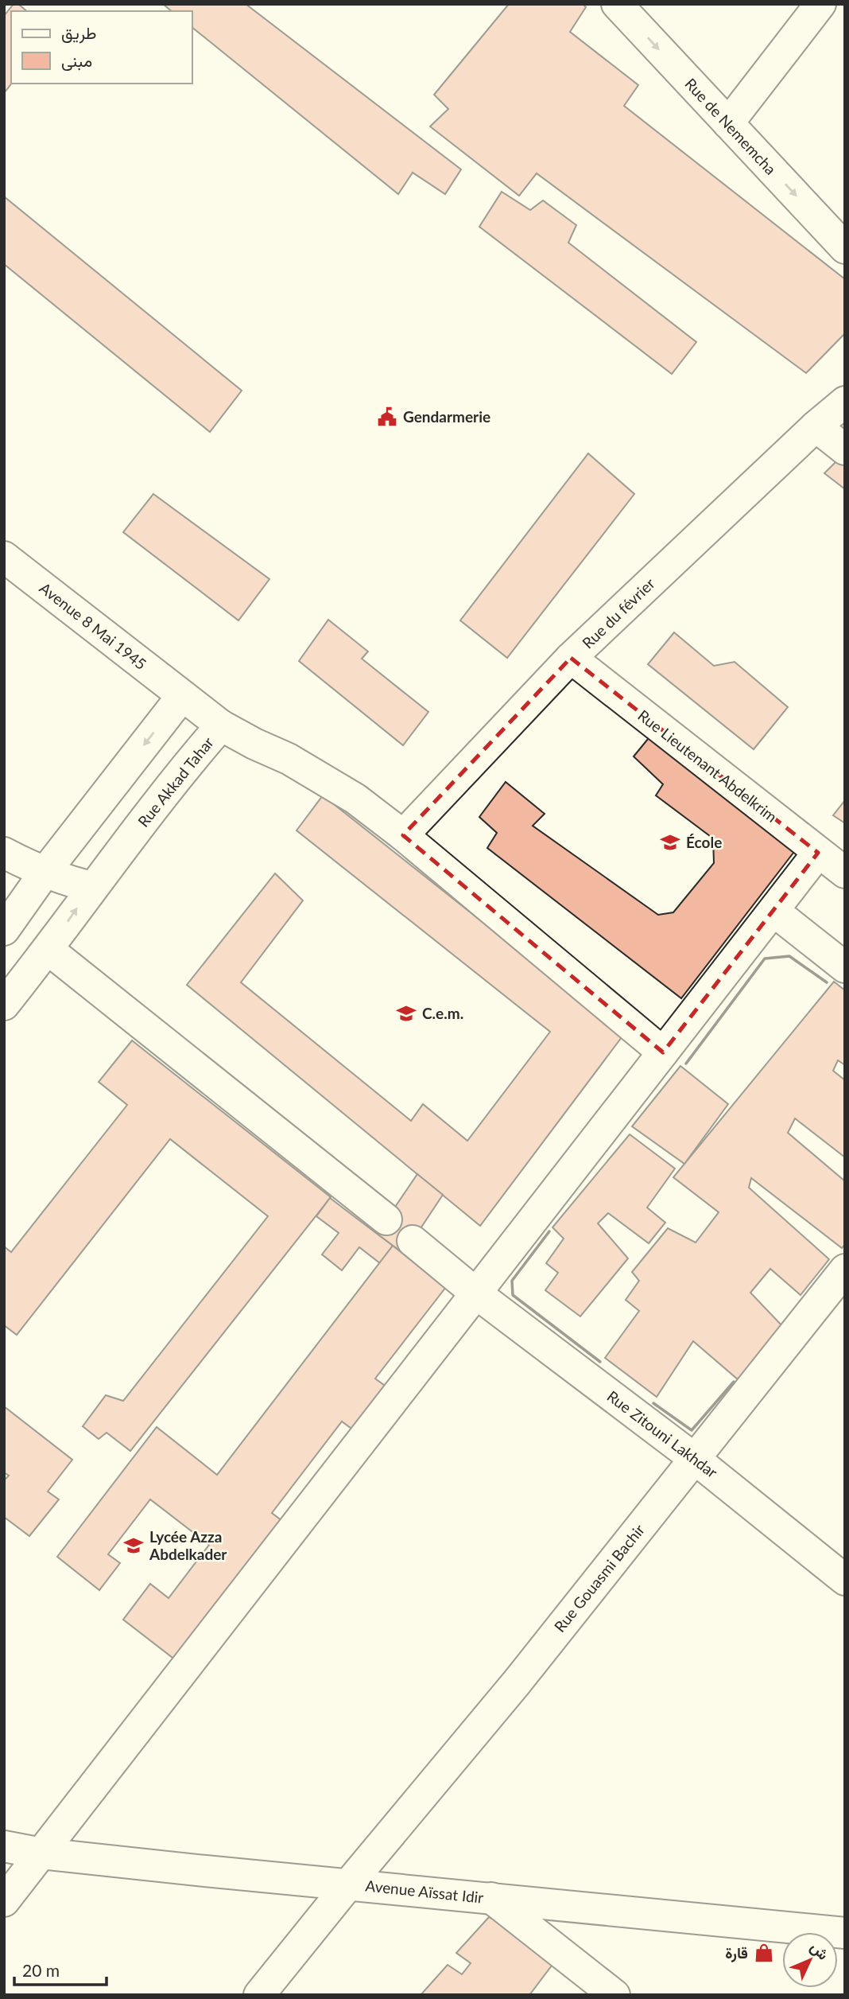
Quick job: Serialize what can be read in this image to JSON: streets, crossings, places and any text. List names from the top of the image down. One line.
{"streets":{"street":["Rue de Nememcha","Rue du février","Avenue 8 Mai 1945","Rue Lieutenant Abdelkrim","Rue Akkad Tahar","Rue Zitouni Lakhdar","Rue Gouasmi Bachir","Avenue Aïssat Idir"]},"crossings":[["Rue du février","Rue Lieutenant Abdelkrim"],["Avenue 8 Mai 1945","Rue Akkad Tahar"],["Rue Zitouni Lakhdar","Rue Gouasmi Bachir"],["Rue Gouasmi Bachir","Avenue Aïssat Idir"]],"one_way":["Rue de Nememcha"],"places":{"public building":["Gendarmerie"],"school or university":["École","C.e.m.","Lycée Azza Abdelkader"],"shop":["قارة"]},"legend":["طريق","مبنى"],"scale_bar":"20 m","north":"top right"}
